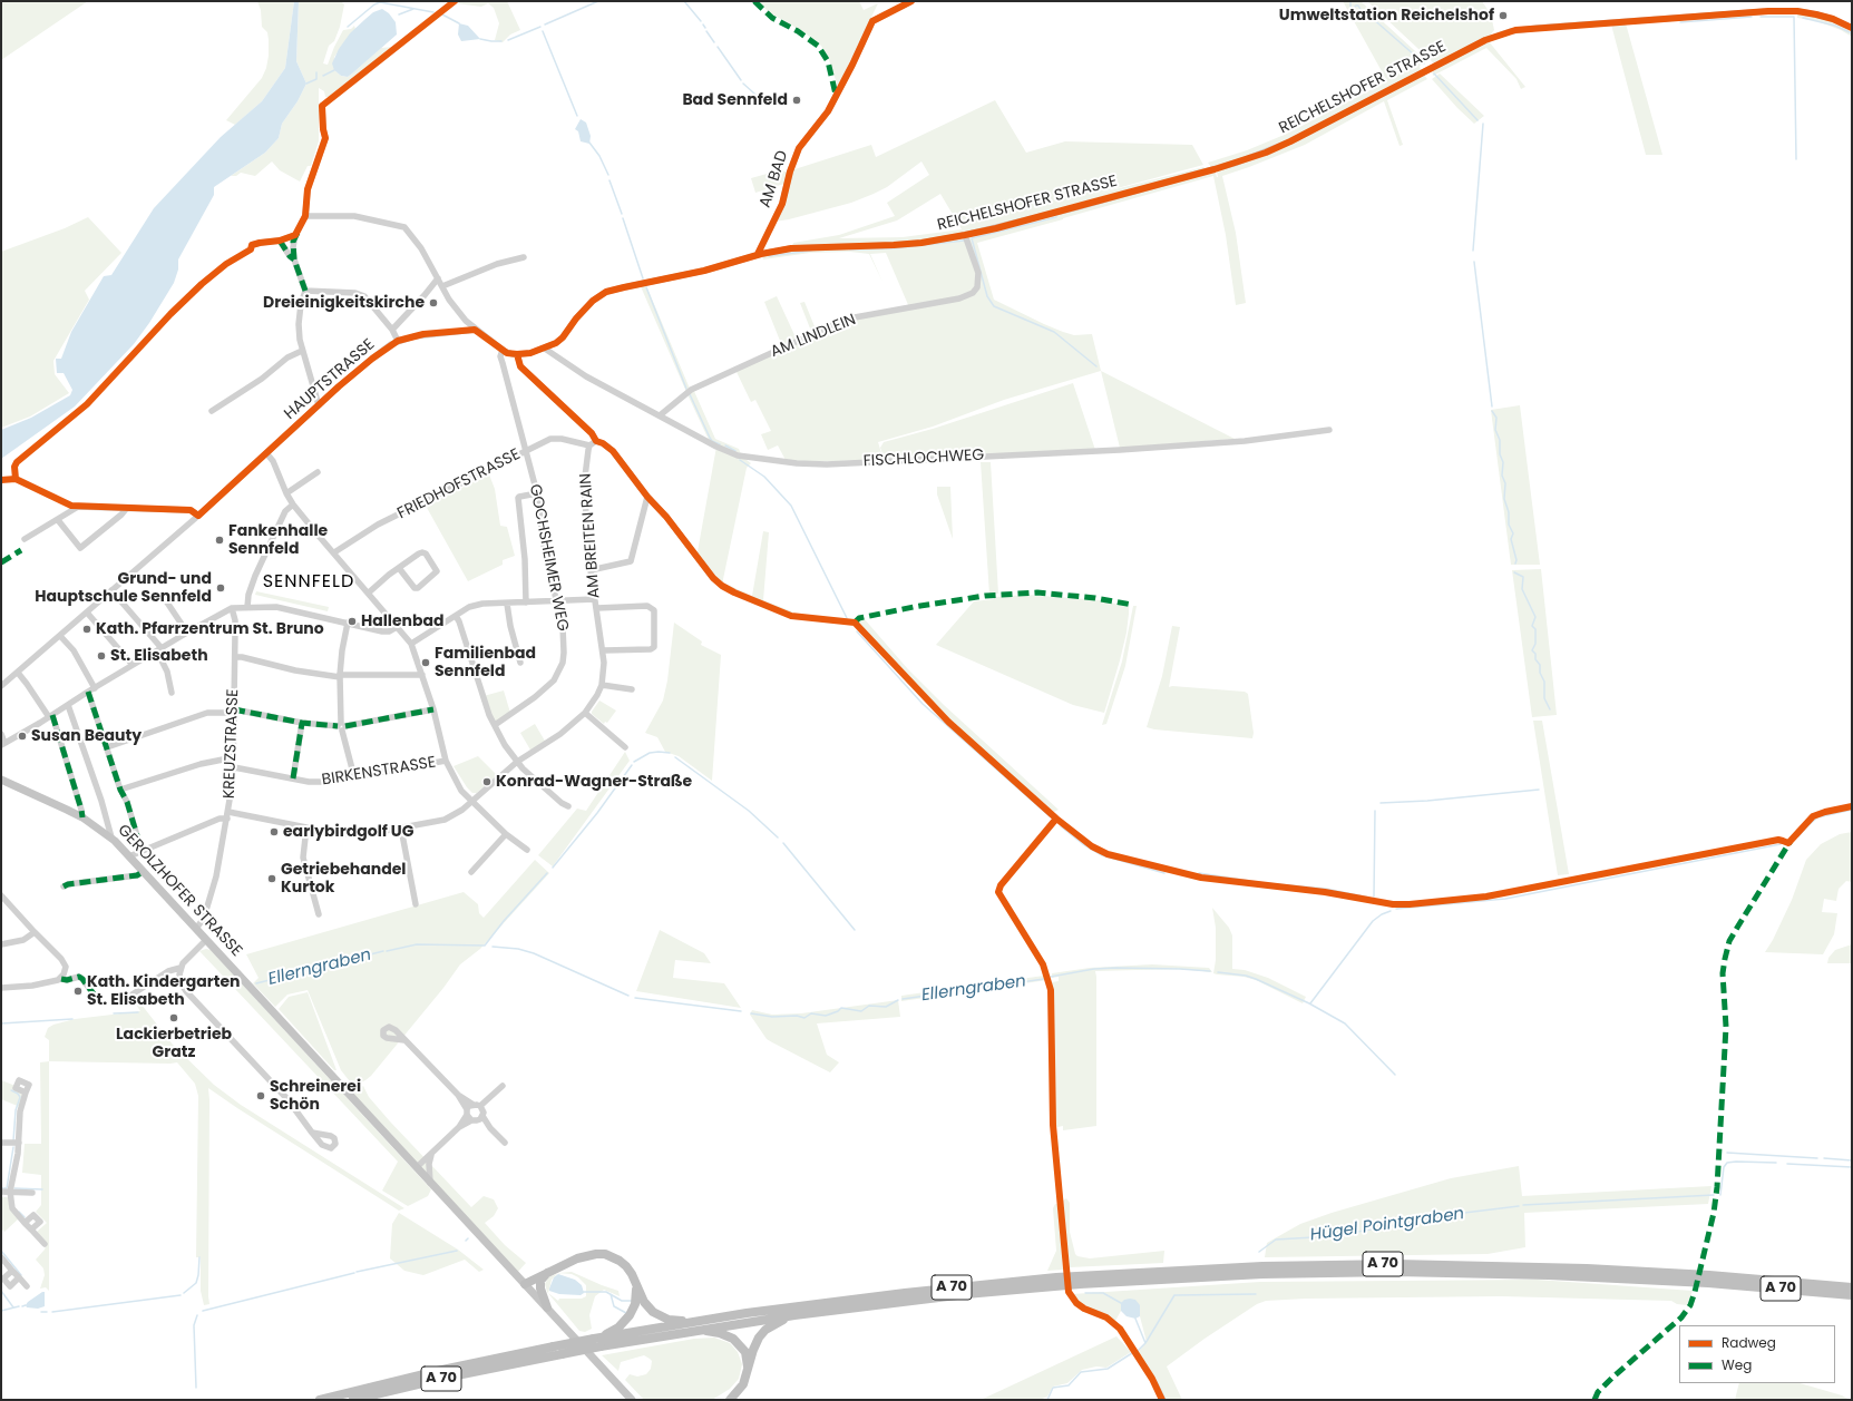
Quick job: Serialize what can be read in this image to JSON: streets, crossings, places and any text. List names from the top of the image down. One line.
{"streets":{"highway":["A 70"],"main road":["GEROLZHOFER STRASSE"],"street":["REICHELSHOFER STRASSE","AM BAD","AM LINDLEIN","HAUPTSTRASSE","FISCHLOCHWEG","FRIEDHOFSTRASSE","AM BREITEN RAIN","GOCHSHEIMER WEG","KREUZSTRASSE","BIRKENSTRASSE"]},"crossings":[["REICHELSHOFER STRASSE","AM BAD"],["REICHELSHOFER STRASSE","AM LINDLEIN"],["REICHELSHOFER STRASSE","FISCHLOCHWEG"],["REICHELSHOFER STRASSE","GOCHSHEIMER WEG"],["AM LINDLEIN","FISCHLOCHWEG"],["FRIEDHOFSTRASSE","AM BREITEN RAIN"],["FRIEDHOFSTRASSE","GOCHSHEIMER WEG"],["AM BREITEN RAIN","KREUZSTRASSE"],["KREUZSTRASSE","BIRKENSTRASSE"],["KREUZSTRASSE","GEROLZHOFER STRASSE"]],"districts":["SENNFELD"],"water":["Ellerngraben","Hügel Pointgraben"],"places":["Umweltstation Reichelshof","Bad Sennfeld","Dreieinigkeitskirche","Fankenhalle Sennfeld","Grund- und Hauptschule Sennfeld","Hallenbad","Kath. Pfarrzentrum St. Bruno","St. Elisabeth","Familienbad Sennfeld","Susan Beauty","Konrad-Wagner-Straße","earlybirdgolf UG","Getriebehandel Kurtok","Kath. Kindergarten St. Elisabeth","Lackierbetrieb Gratz","Schreinerei Schön"],"legend":["Radweg","Weg"]}
